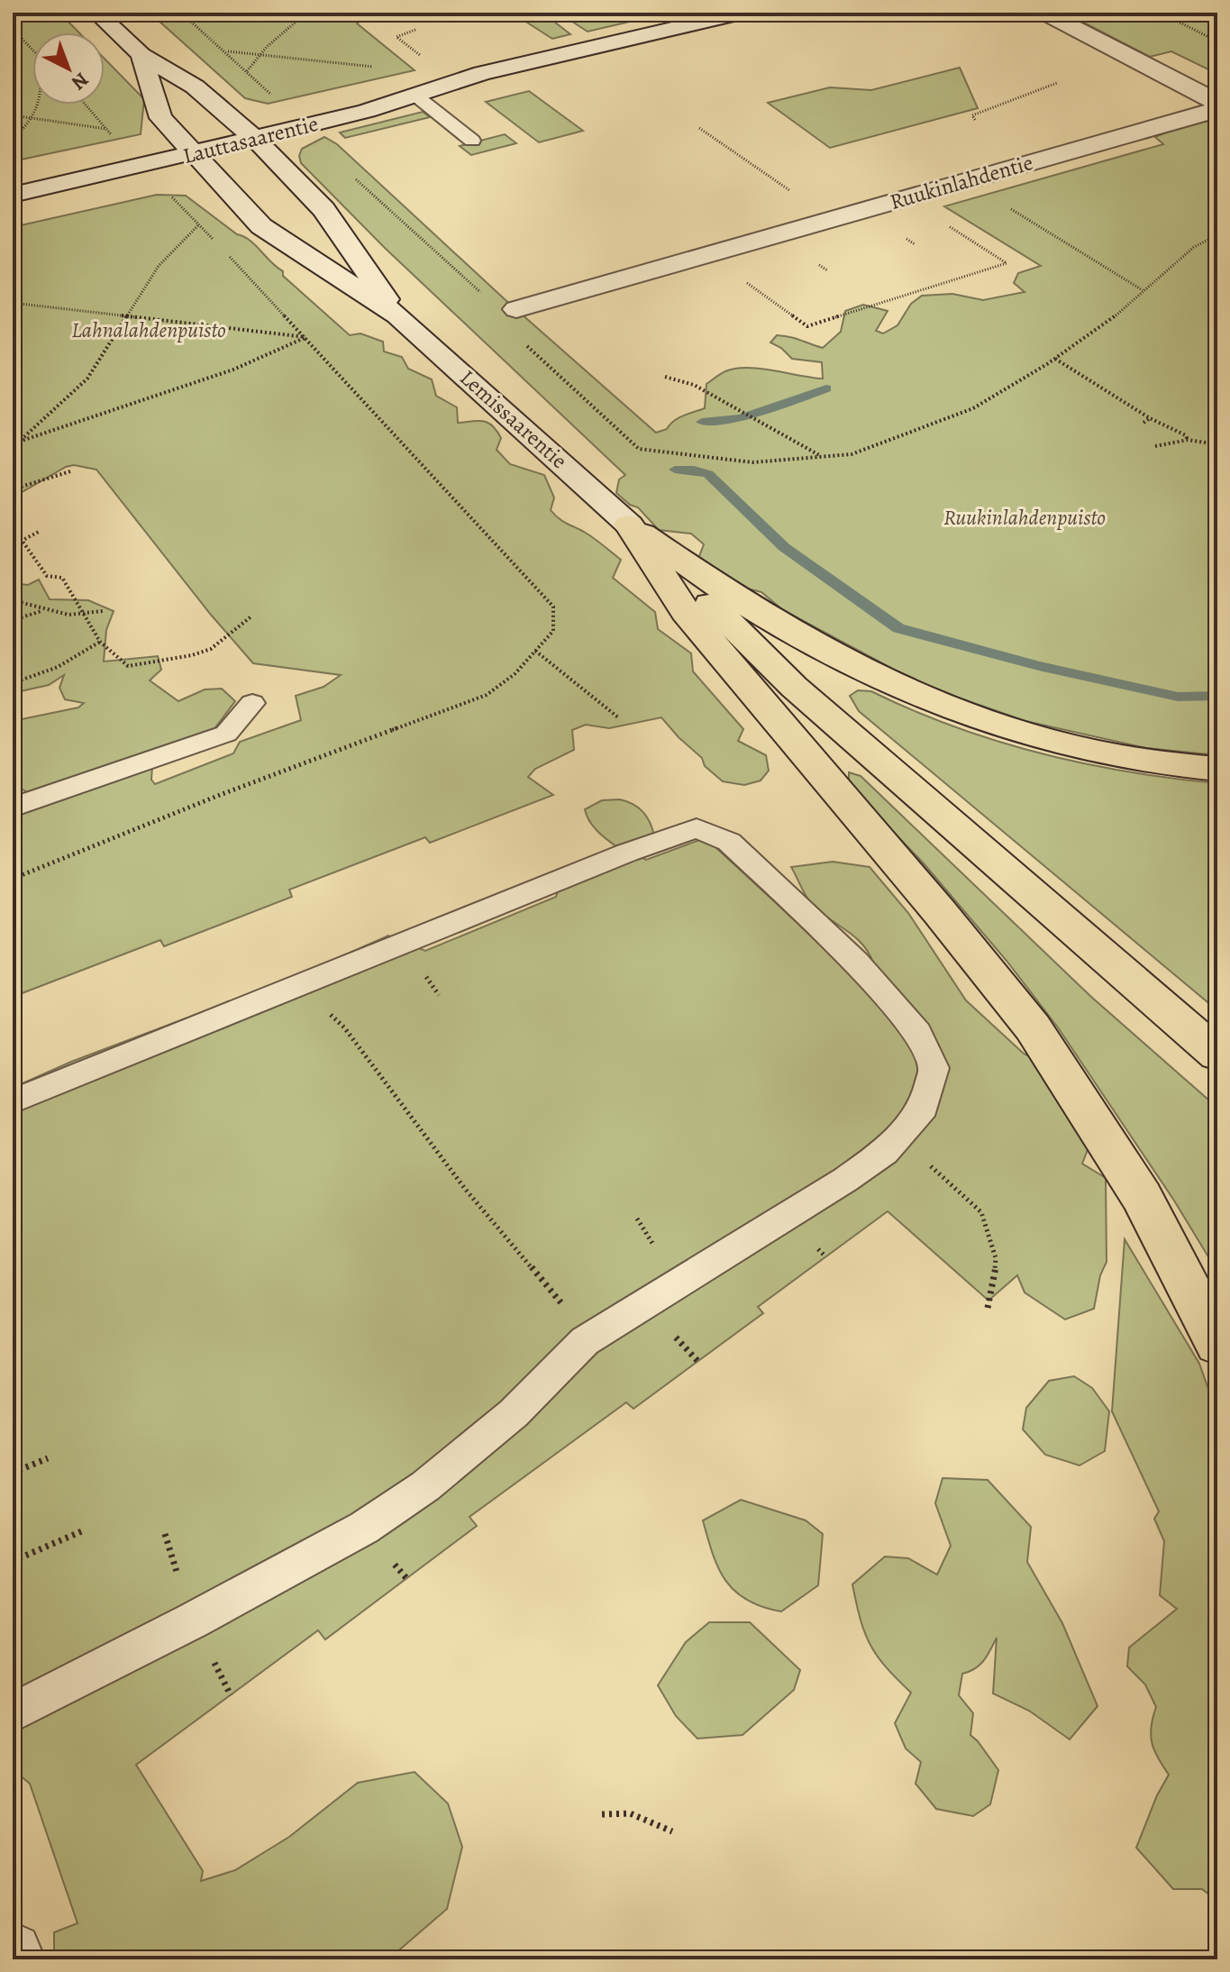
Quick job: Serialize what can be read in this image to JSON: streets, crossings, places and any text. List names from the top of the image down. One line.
{"streets":{"main road":["Lauttasaarentie","Ruukinlahdentie","Lemissaarentie"]},"crossings":[["Lauttasaarentie","Lemissaarentie"]],"parks":["Lahnalahdenpuisto","Ruukinlahdenpuisto"],"north":"bottom right"}
